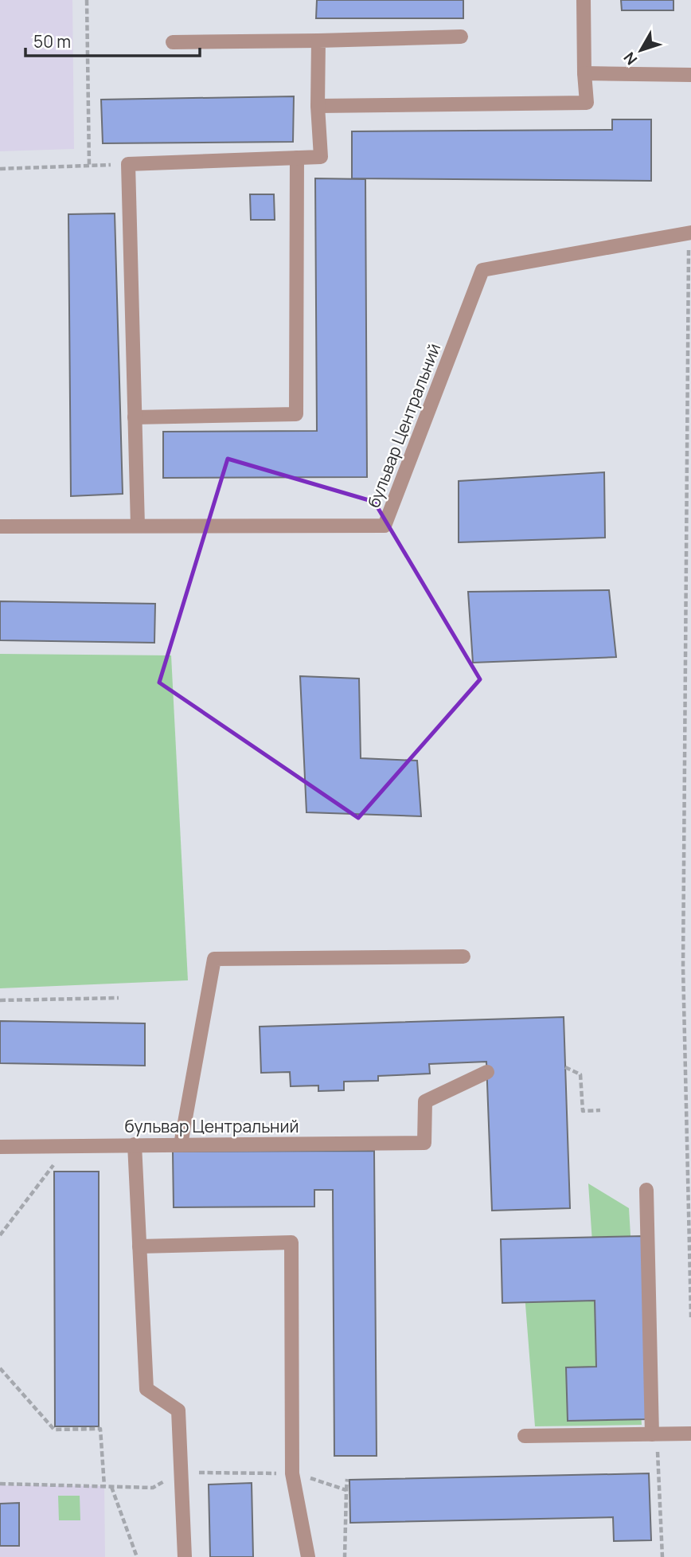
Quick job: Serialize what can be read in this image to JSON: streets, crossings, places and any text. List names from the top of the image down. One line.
{"streets":{"street":["бульвар Центральний"]},"scale_bar":"50 m","north":"bottom left"}
